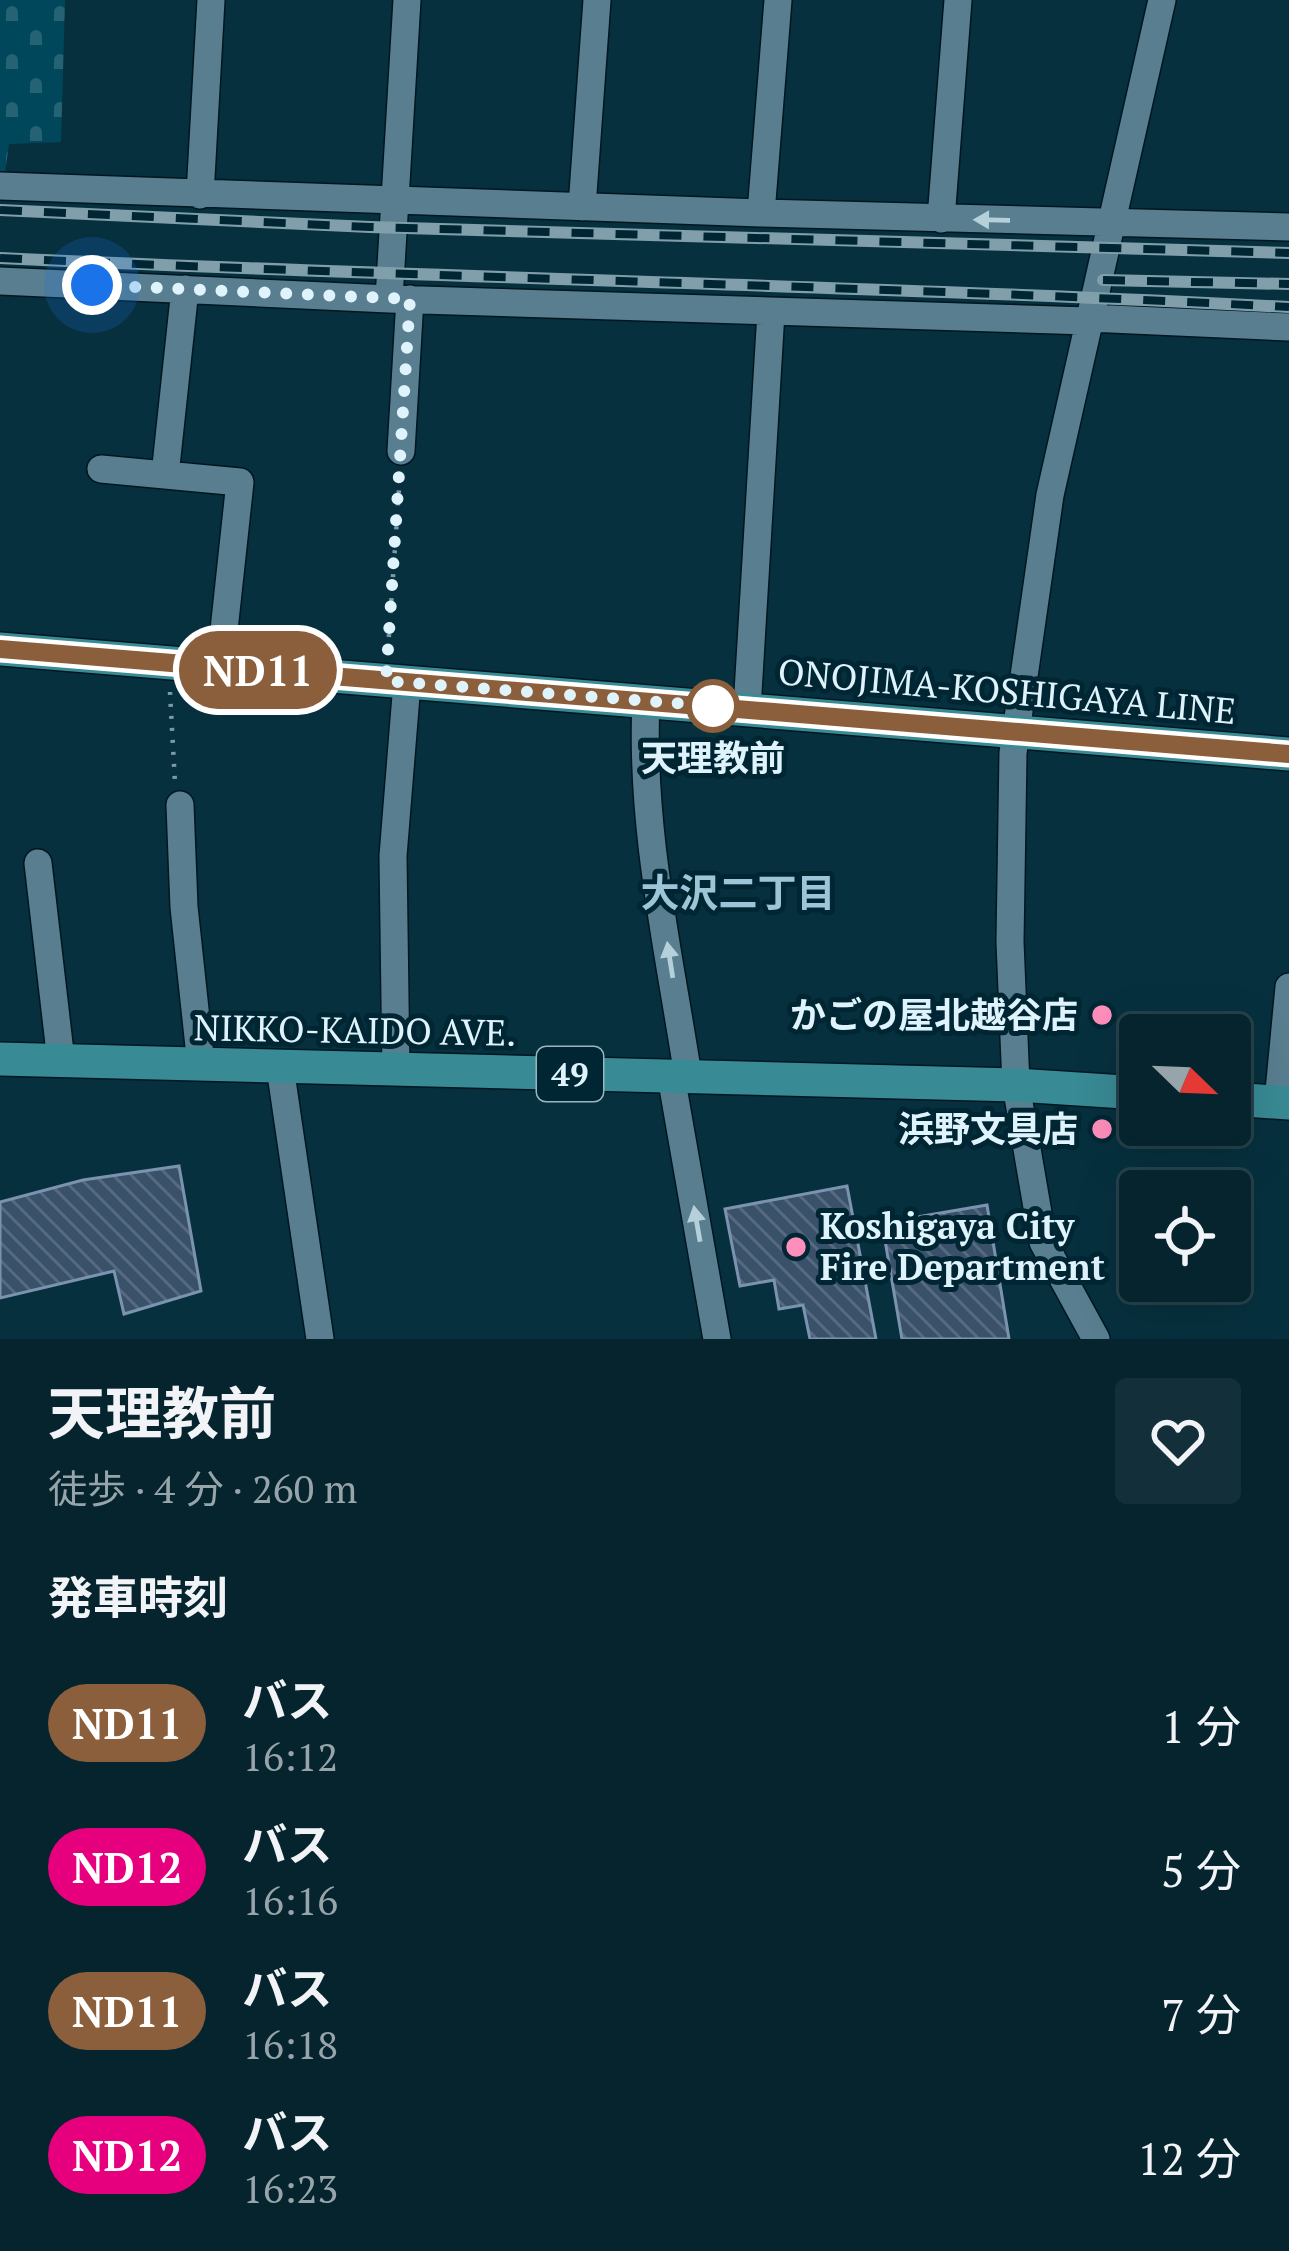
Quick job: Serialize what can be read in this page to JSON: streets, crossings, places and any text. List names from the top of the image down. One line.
{"streets":{"main road":["ONOJIMA-KOSHIGAYA LINE","NIKKO-KAIDO AVE.","49"]},"districts":["大沢二丁目"],"places":["天理教前","かごの屋北越谷店","浜野文具店","Koshigaya City Fire Department"],"lines":["bus line ND11"],"north":"bottom right","page":{"on_map":"ND11","heading":[["天理教前","徒歩 · 4 分 · 260 m"],"発車時刻"],"list":[{"mark":"ND11","name":"バス","note":"16:12","value":"1 分"},{"mark":"ND12","name":"バス","note":"16:16","value":"5 分"},{"mark":"ND11","name":"バス","note":"16:18","value":"7 分"},{"mark":"ND12","name":"バス","note":"16:23","value":"12 分"}]}}
